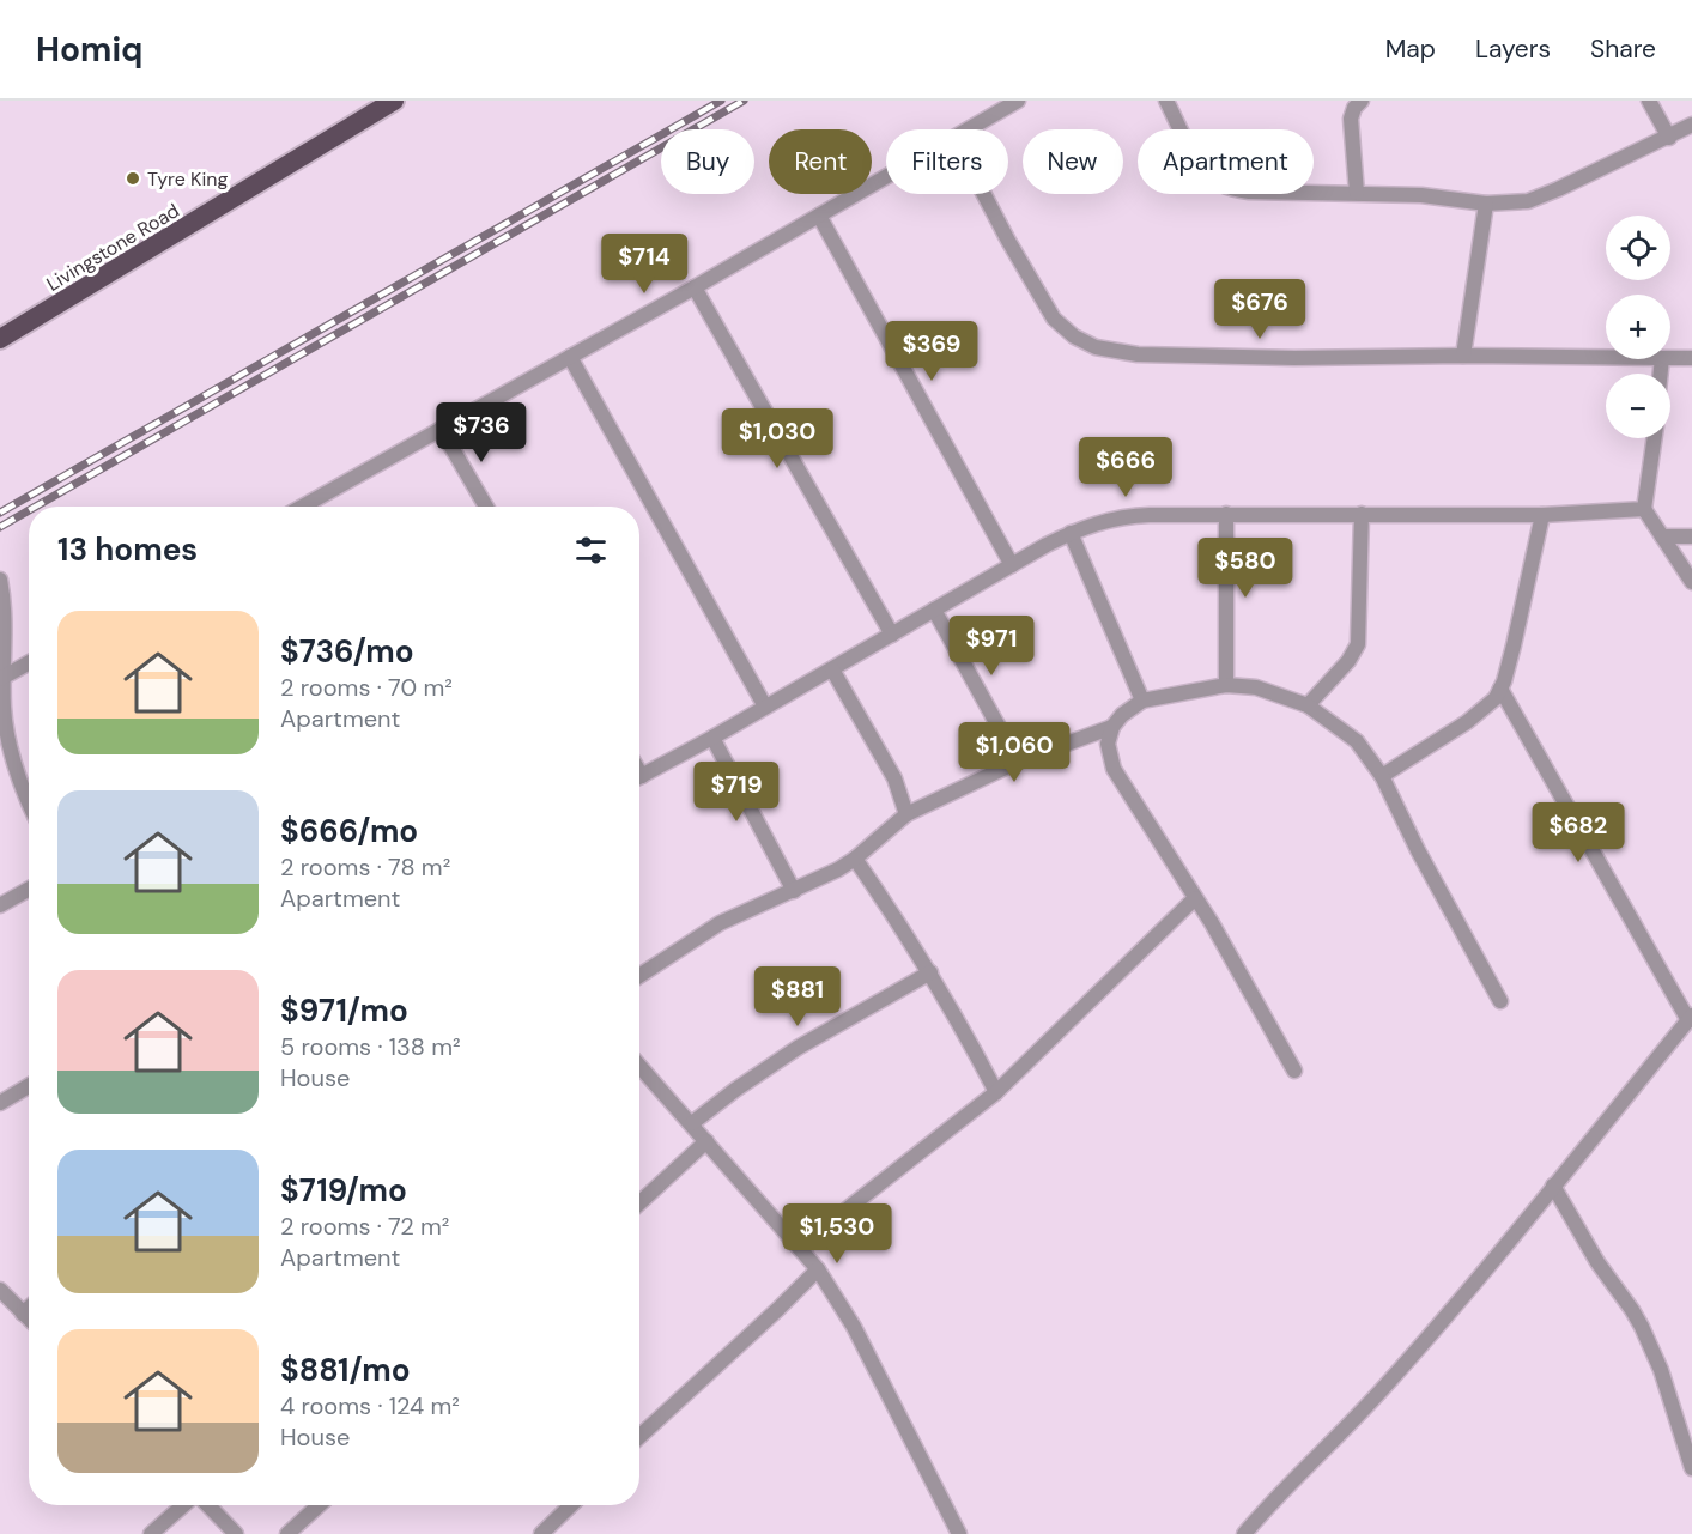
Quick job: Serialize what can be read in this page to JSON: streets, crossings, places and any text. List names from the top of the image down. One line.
{"streets":{"highway":["Livingstone Road"]},"places":["Tyre King"],"page":{"header":"Homiq","nav":["Map","Layers","Share"],"chip":["Buy","Rent","Filters","New","Apartment"],"map_buttons":["+","−"],"price":["$714","$676","$369","$736","$1,030","$666","$580","$971","$1,060","$719","$682","$881","$1,530"],"heading":"13 homes","list":[{"name":"$736/mo","note":"2 rooms · 70 m² · Apartment"},{"name":"$666/mo","note":"2 rooms · 78 m² · Apartment"},{"name":"$971/mo","note":"5 rooms · 138 m² · House"},{"name":"$719/mo","note":"2 rooms · 72 m² · Apartment"},{"name":"$881/mo","note":"4 rooms · 124 m² · House"}]}}
